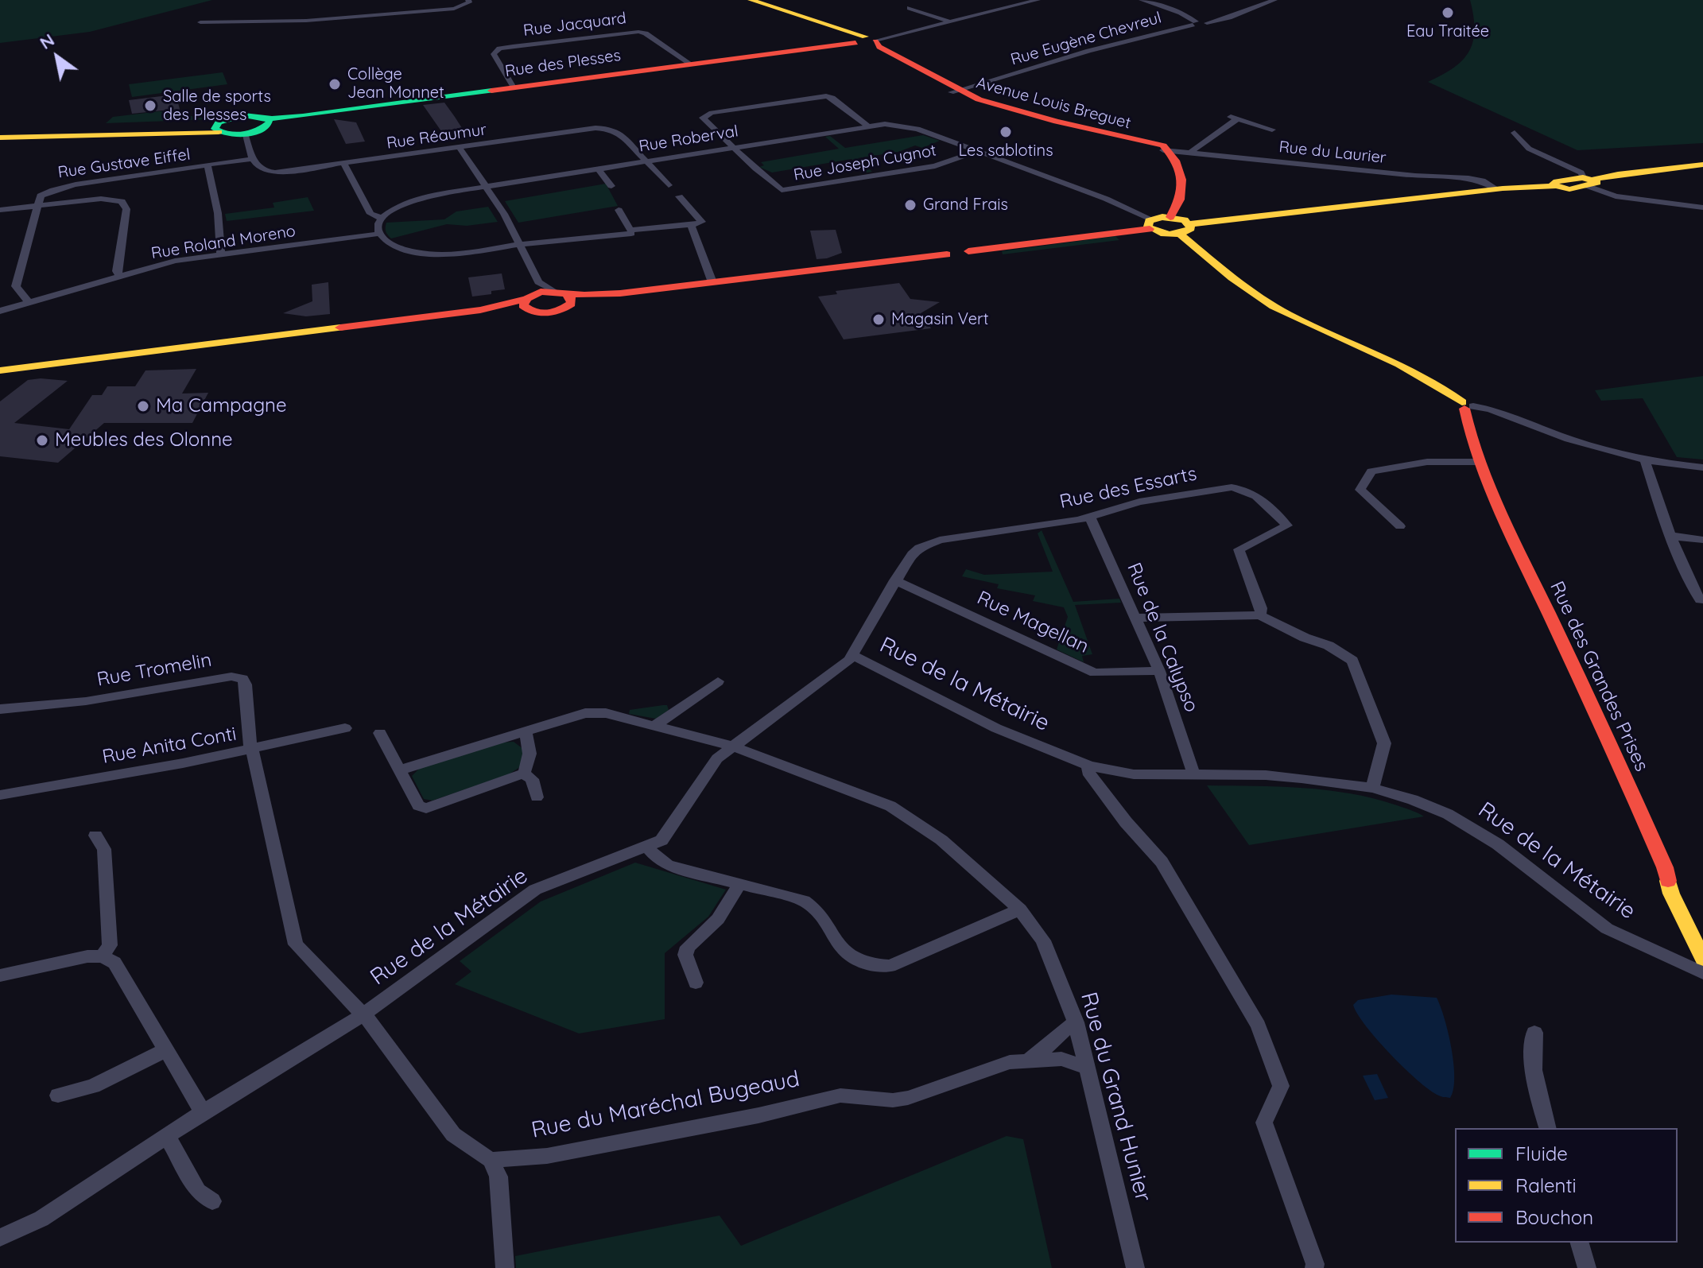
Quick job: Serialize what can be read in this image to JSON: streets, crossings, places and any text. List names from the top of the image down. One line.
{"streets":{"street":["Rue Jacquard","Rue Eugène Chevreul","Rue des Plesses","Avenue Louis Breguet","Rue Réaumur","Rue Roberval","Rue du Laurier","Rue Joseph Cugnot","Rue Gustave Eiffel","Rue Roland Moreno","Rue des Essarts","Rue Magellan","Rue de la Calypso","Rue Tromelin","Rue des Grandes Prises","Rue de la Métairie","Rue Anita Conti","Rue du Grand Hunier","Rue du Maréchal Bugeaud"]},"crossings":[["Rue Jacquard","Rue des Plesses"],["Rue Eugène Chevreul","Avenue Louis Breguet"],["Rue des Plesses","Avenue Louis Breguet"],["Avenue Louis Breguet","Rue du Laurier"],["Rue Réaumur","Rue Roberval"],["Rue Réaumur","Rue Gustave Eiffel"],["Rue Roberval","Rue Joseph Cugnot"],["Rue des Essarts","Rue Magellan"],["Rue des Essarts","Rue de la Calypso"],["Rue des Essarts","Rue de la Métairie"],["Rue Magellan","Rue de la Calypso"],["Rue de la Calypso","Rue de la Métairie"],["Rue Tromelin","Rue Anita Conti"],["Rue de la Métairie","Rue du Grand Hunier"],["Rue du Grand Hunier","Rue du Maréchal Bugeaud"]],"places":["Eau Traitée","Collège Jean Monnet","Salle de sports des Plesses","Les sablotins","Grand Frais","Magasin Vert","Ma Campagne","Meubles des Olonne"],"legend":["Fluide","Ralenti","Bouchon"],"north":"top left"}
